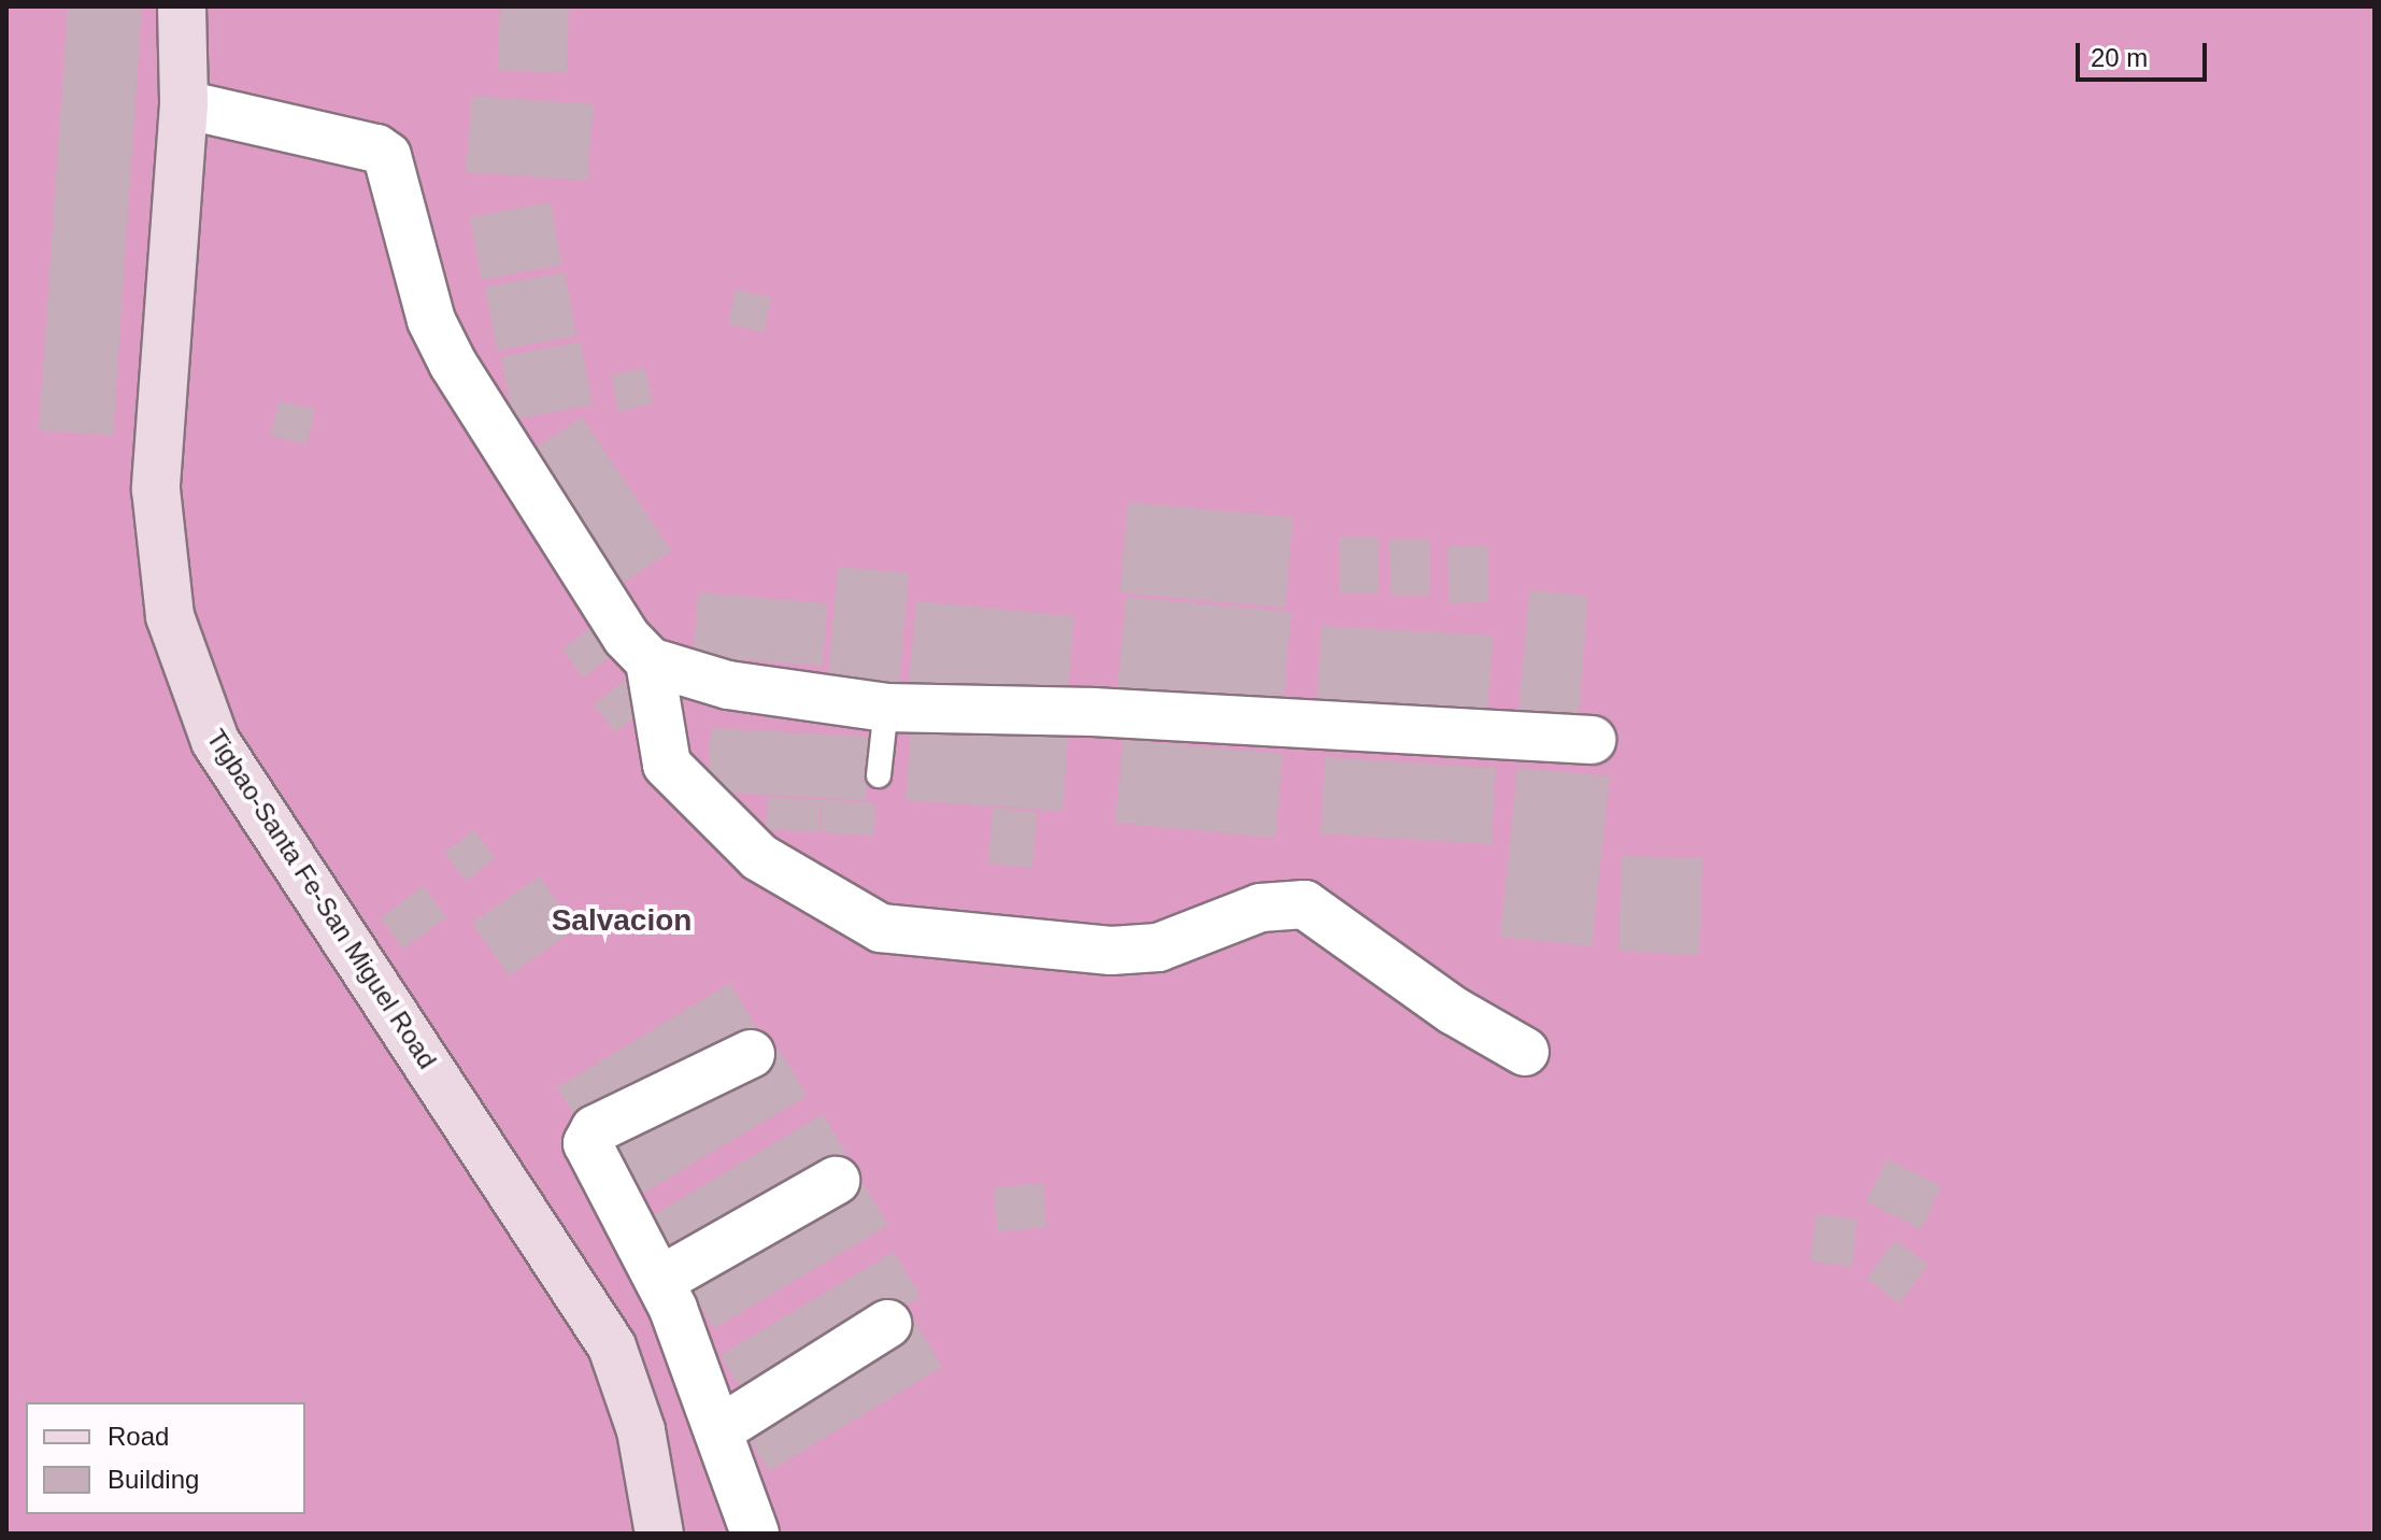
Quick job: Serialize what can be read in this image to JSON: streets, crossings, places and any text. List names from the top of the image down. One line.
{"streets":{"main road":["Tigbao-Santa Fe-San Miguel Road"]},"districts":["Salvacion"],"legend":["Road","Building"],"scale_bar":"20 m"}
